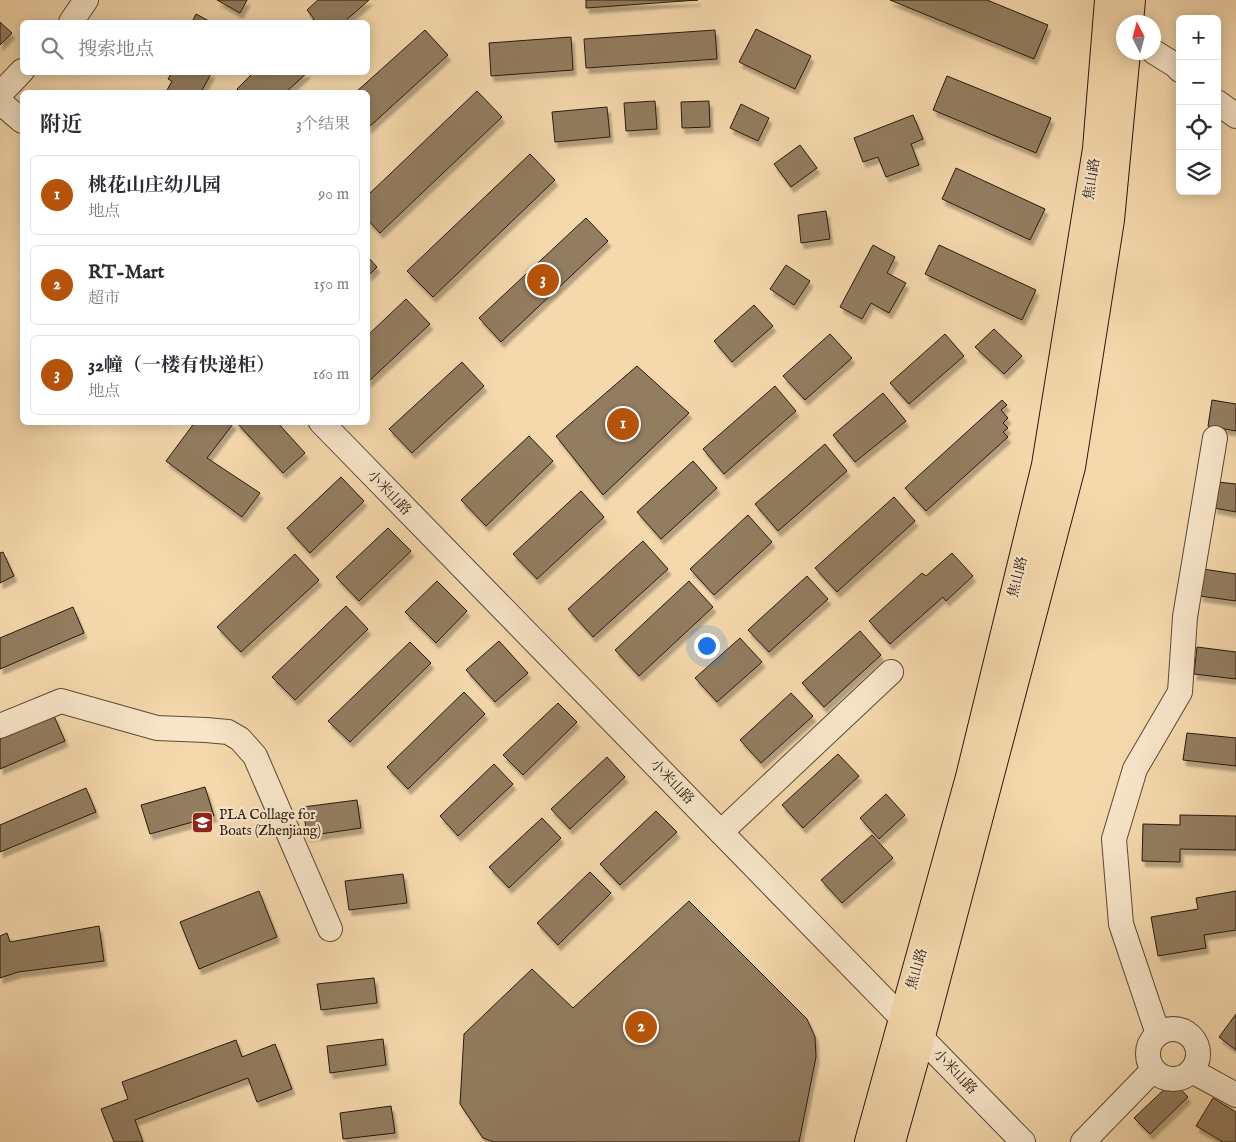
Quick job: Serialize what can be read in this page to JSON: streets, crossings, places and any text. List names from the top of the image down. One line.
{"streets":{"main road":["焦山路"],"street":["小米山路"]},"crossings":[["焦山路","小米山路"]],"places":{"school or university":["PLA Collage for Boats (Zhenjiang)"]},"north":"top","page":{"map_buttons":["+","−"],"search":"搜索地点","heading":["附近","3个结果"],"list":[{"mark":"1","name":"桃花山庄幼儿园","note":"地点","value":"90 m"},{"mark":"2","name":"RT-Mart","note":"超市","value":"150 m"},{"mark":"3","name":"32幢（一楼有快递柜）","note":"地点","value":"160 m"}],"pins":["3","1","2"]}}
